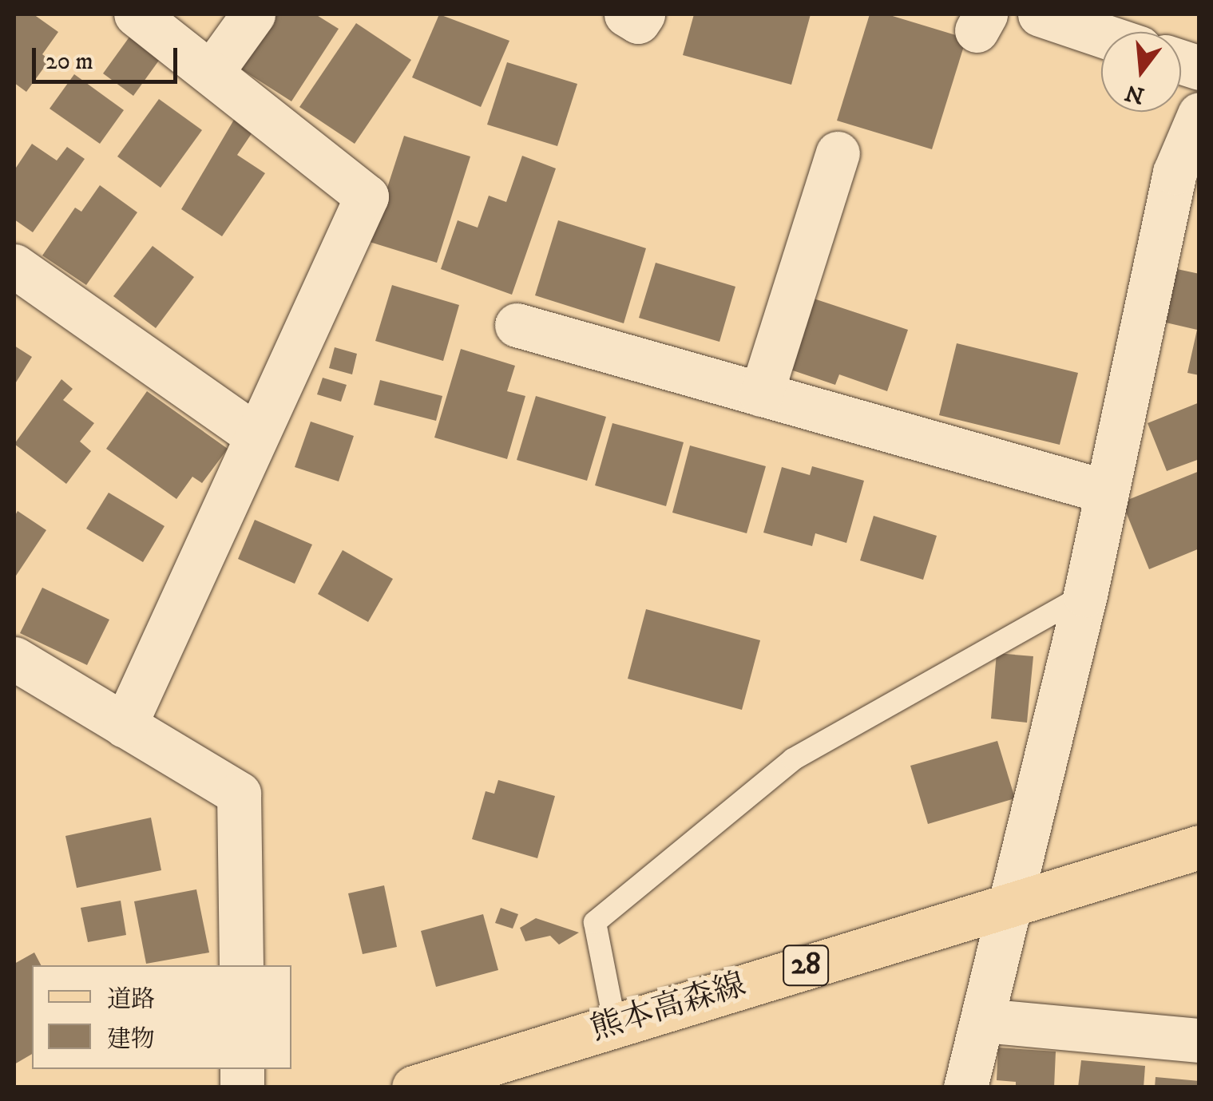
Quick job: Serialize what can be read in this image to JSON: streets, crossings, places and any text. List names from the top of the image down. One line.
{"streets":{"main road":["28","熊本高森線"]},"legend":["道路","建物"],"scale_bar":"20 m","north":"bottom"}
